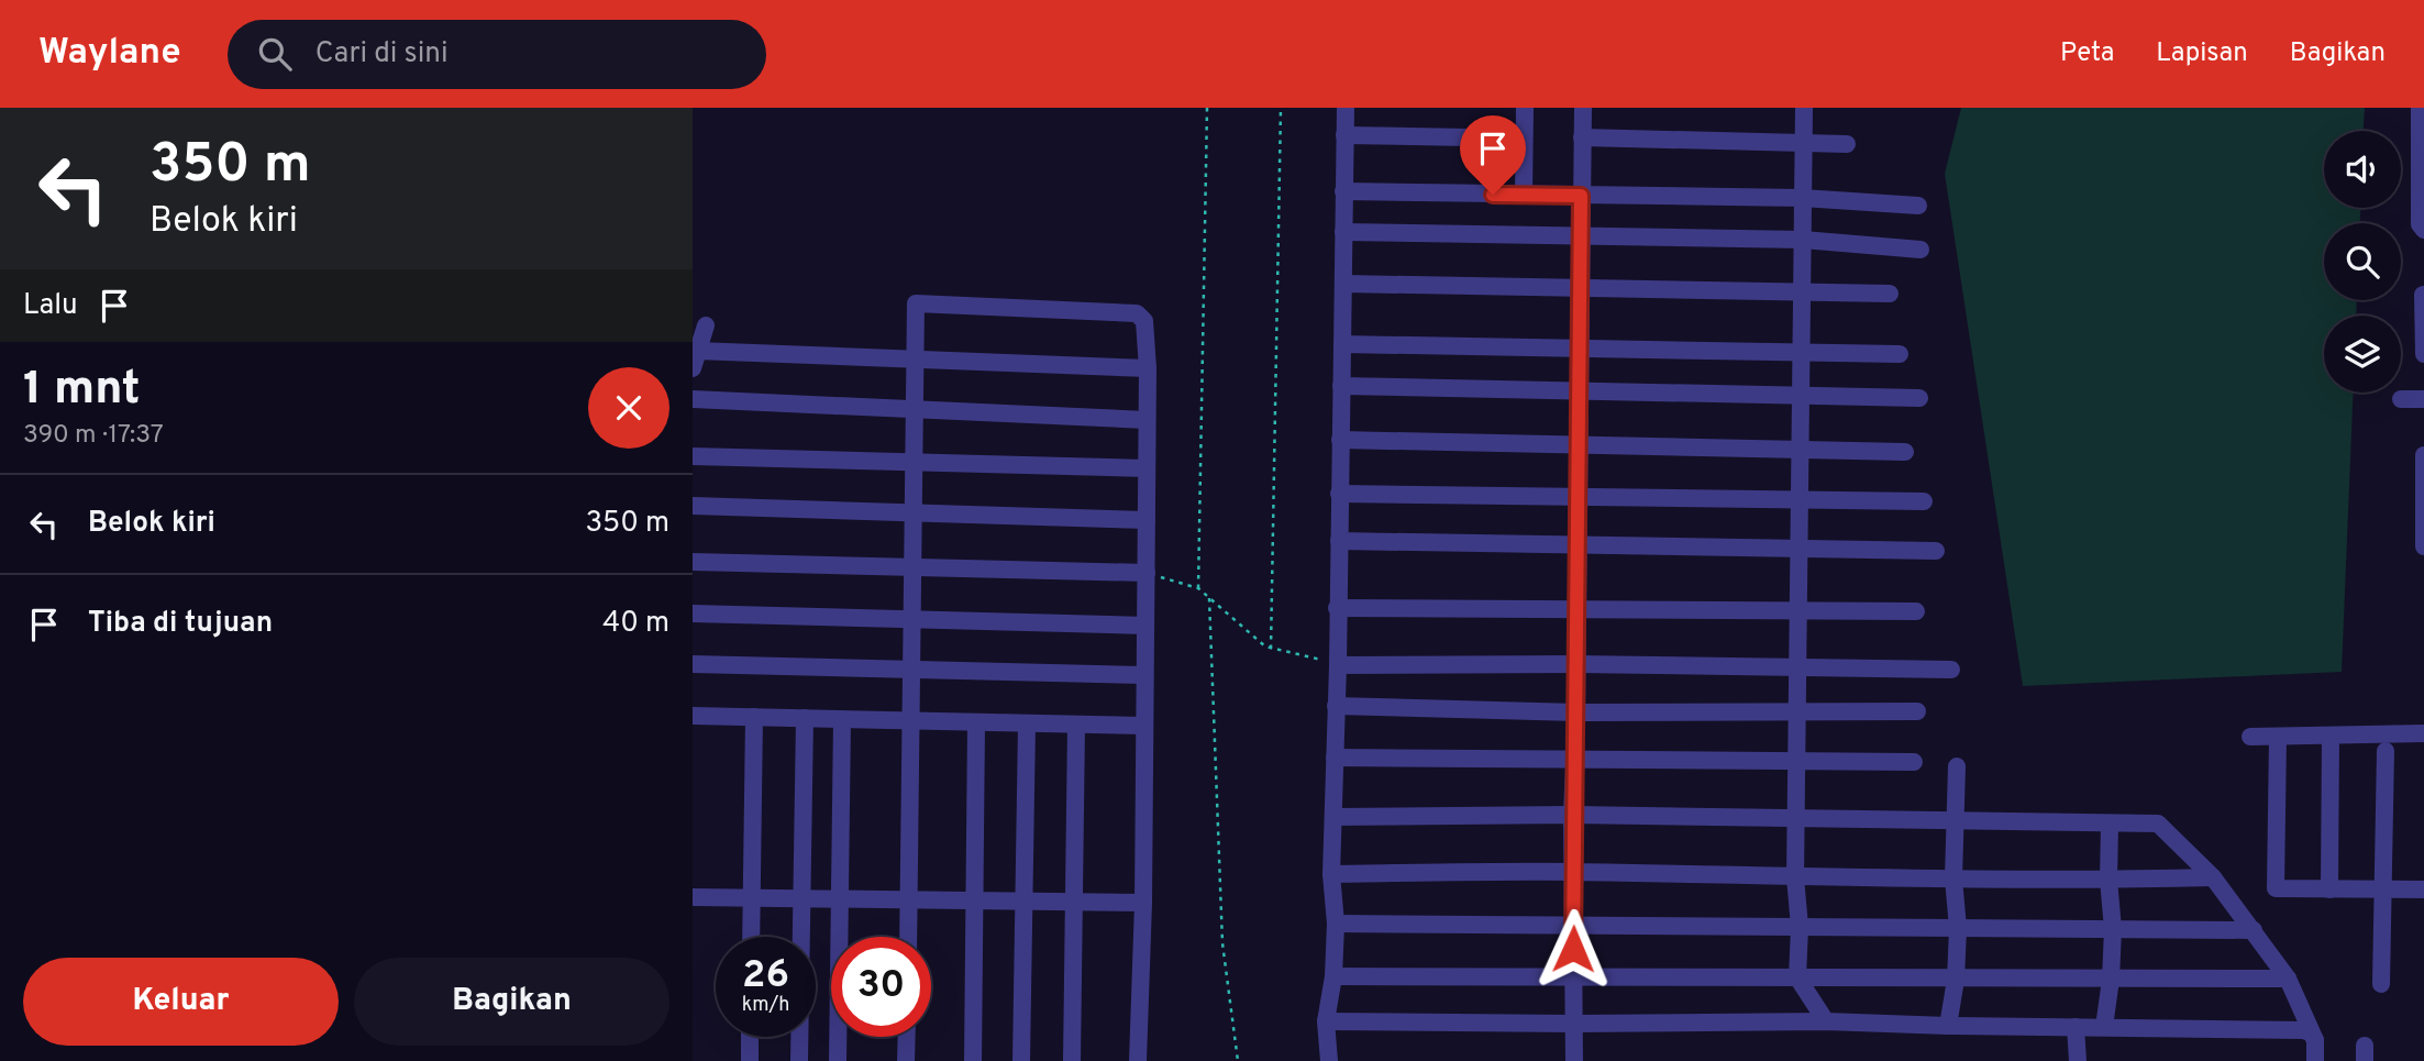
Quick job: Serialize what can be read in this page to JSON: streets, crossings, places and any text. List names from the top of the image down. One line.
{"page":{"header":"Waylane","search":"Cari di sini","nav":["Peta","Lapisan","Bagikan"],"turn":["350 m","Belok kiri"],"then":"Lalu","heading":["1 mnt","390 m · 17:37"],"list":[{"name":"Belok kiri","value":"350 m"},{"name":"Tiba di tujuan","value":"40 m"}],"speed":"26 km/h","limit":"30","buttons":["Keluar","Bagikan"]}}
